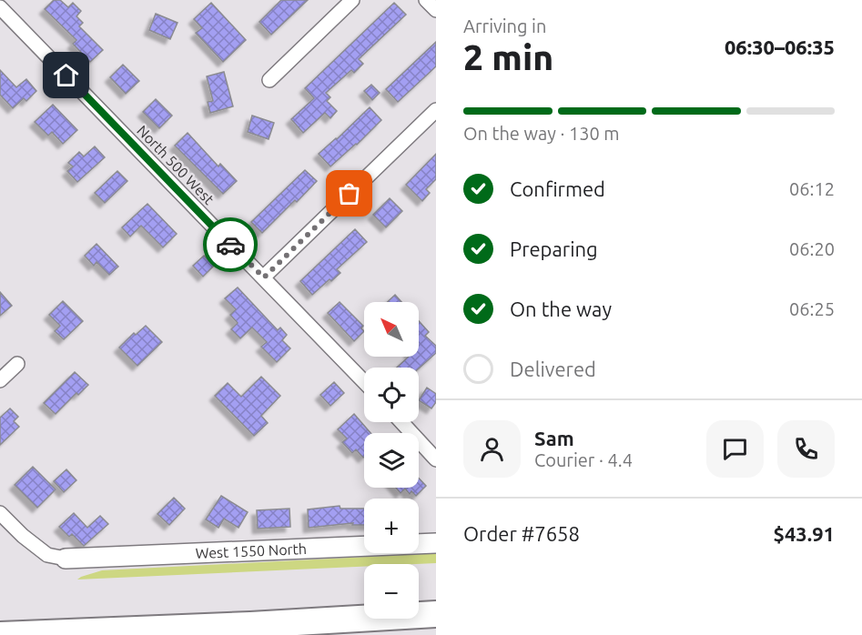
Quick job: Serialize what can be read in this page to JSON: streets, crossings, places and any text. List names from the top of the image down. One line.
{"streets":{"street":["North 500 West","West 1550 North"]},"north":"top left","page":{"heading":["2 min","Arriving in","06:30–06:35"],"panel":["Sam","Courier · 4.4","Order #7658","$43.91"],"bar":"On the way · 130 m","list":[["Confirmed","06:12"],["Preparing","06:20"],["On the way","06:25"],"Delivered"],"map_buttons":["+","−"]}}
